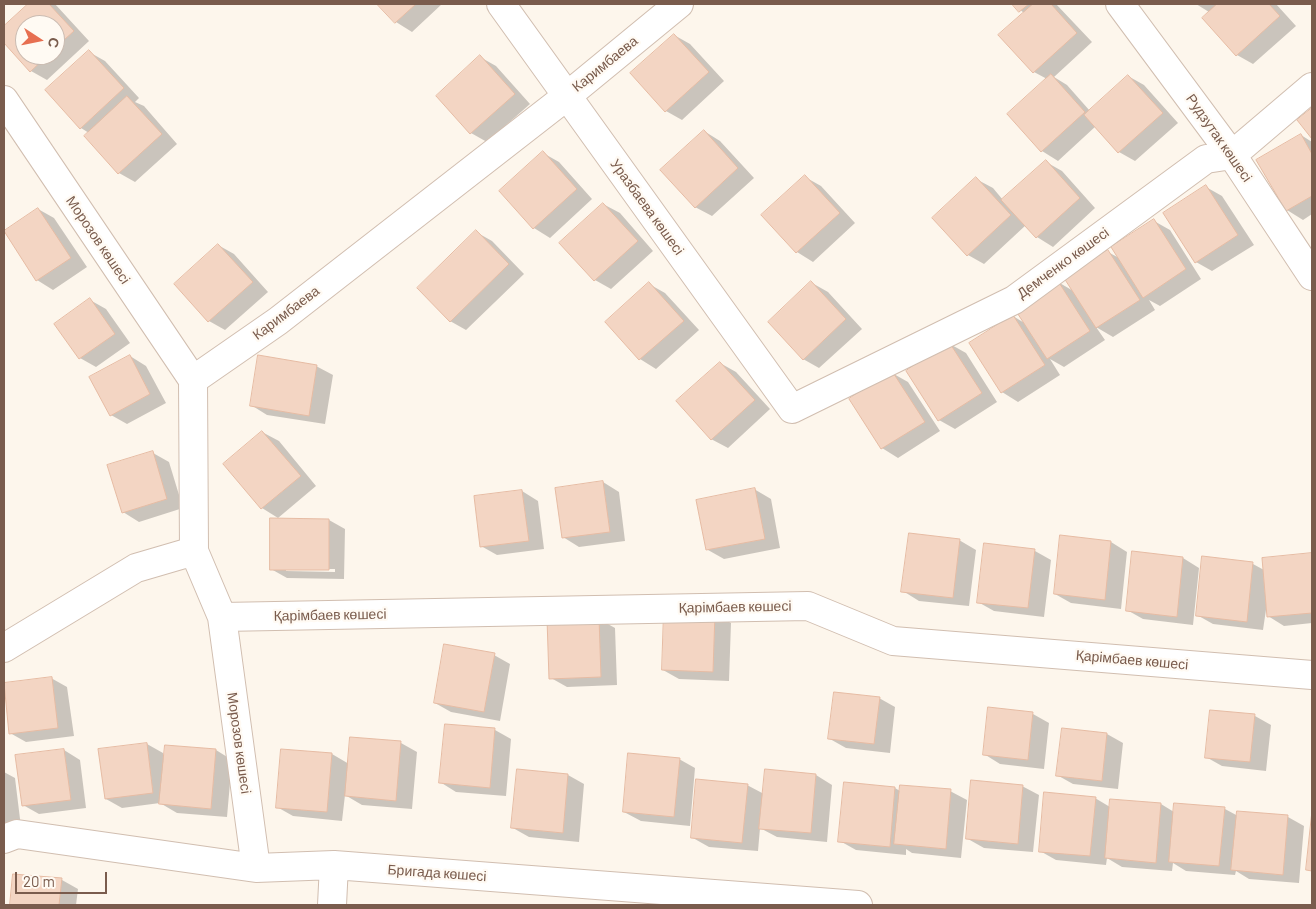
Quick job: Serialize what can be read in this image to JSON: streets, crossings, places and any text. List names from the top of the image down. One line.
{"streets":{"street":["Каримбаева","Рудзутак көшесі","Уразбаева көшесі","Морозов көшесі","Демченко көшесі","Қарімбаев көшесі","Бригада көшесі"]},"crossings":[["Каримбаева","Уразбаева көшесі"],["Каримбаева","Морозов көшесі"],["Рудзутак көшесі","Демченко көшесі"],["Уразбаева көшесі","Демченко көшесі"],["Морозов көшесі","Қарімбаев көшесі"],["Морозов көшесі","Бригада көшесі"]],"scale_bar":"20 m","north":"right"}
